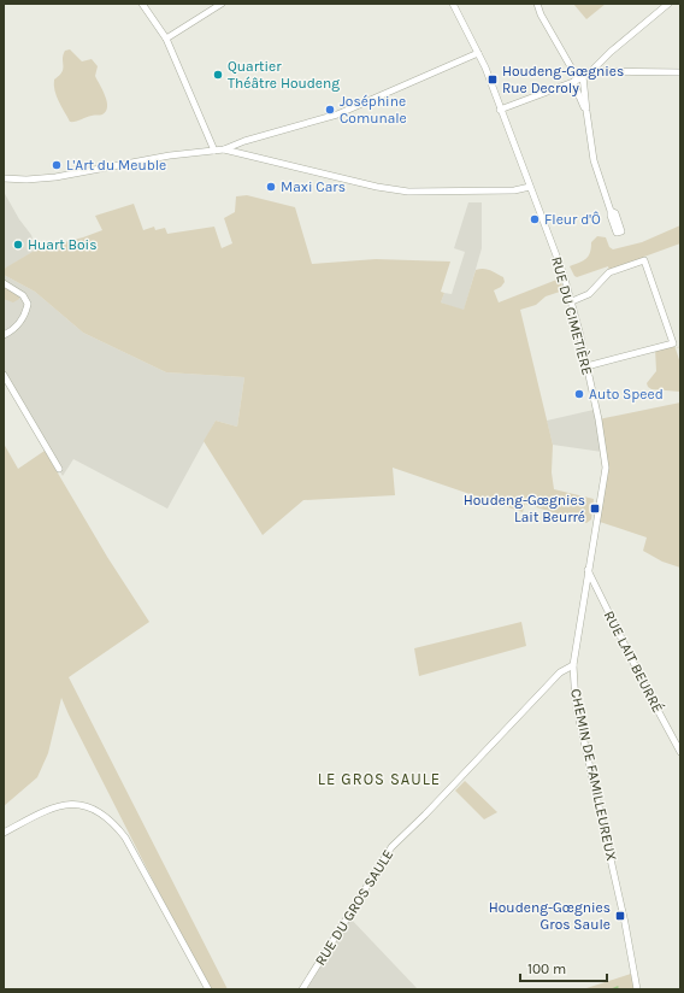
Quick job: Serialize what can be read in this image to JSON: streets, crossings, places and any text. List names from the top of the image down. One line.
{"streets":{"street":["RUE DU CIMETIÈRE","RUE LAIT BEURRÉ","CHEMIN DE FAMILLEUREUX","RUE DU GROS SAULE"]},"crossings":[["RUE DU CIMETIÈRE","RUE LAIT BEURRÉ"],["RUE DU CIMETIÈRE","CHEMIN DE FAMILLEUREUX"],["CHEMIN DE FAMILLEUREUX","RUE DU GROS SAULE"]],"districts":["LE GROS SAULE"],"places":{"other":["Quartier Théâtre Houdeng","Joséphine Comunale","L'Art du Meuble","Maxi Cars","Fleur d'Ô","Huart Bois","Auto Speed"],"transit":["Houdeng-Gœgnies Rue Decroly","Houdeng-Gœgnies Lait Beurré","Houdeng-Gœgnies Gros Saule"]},"scale_bar":"100 m"}
